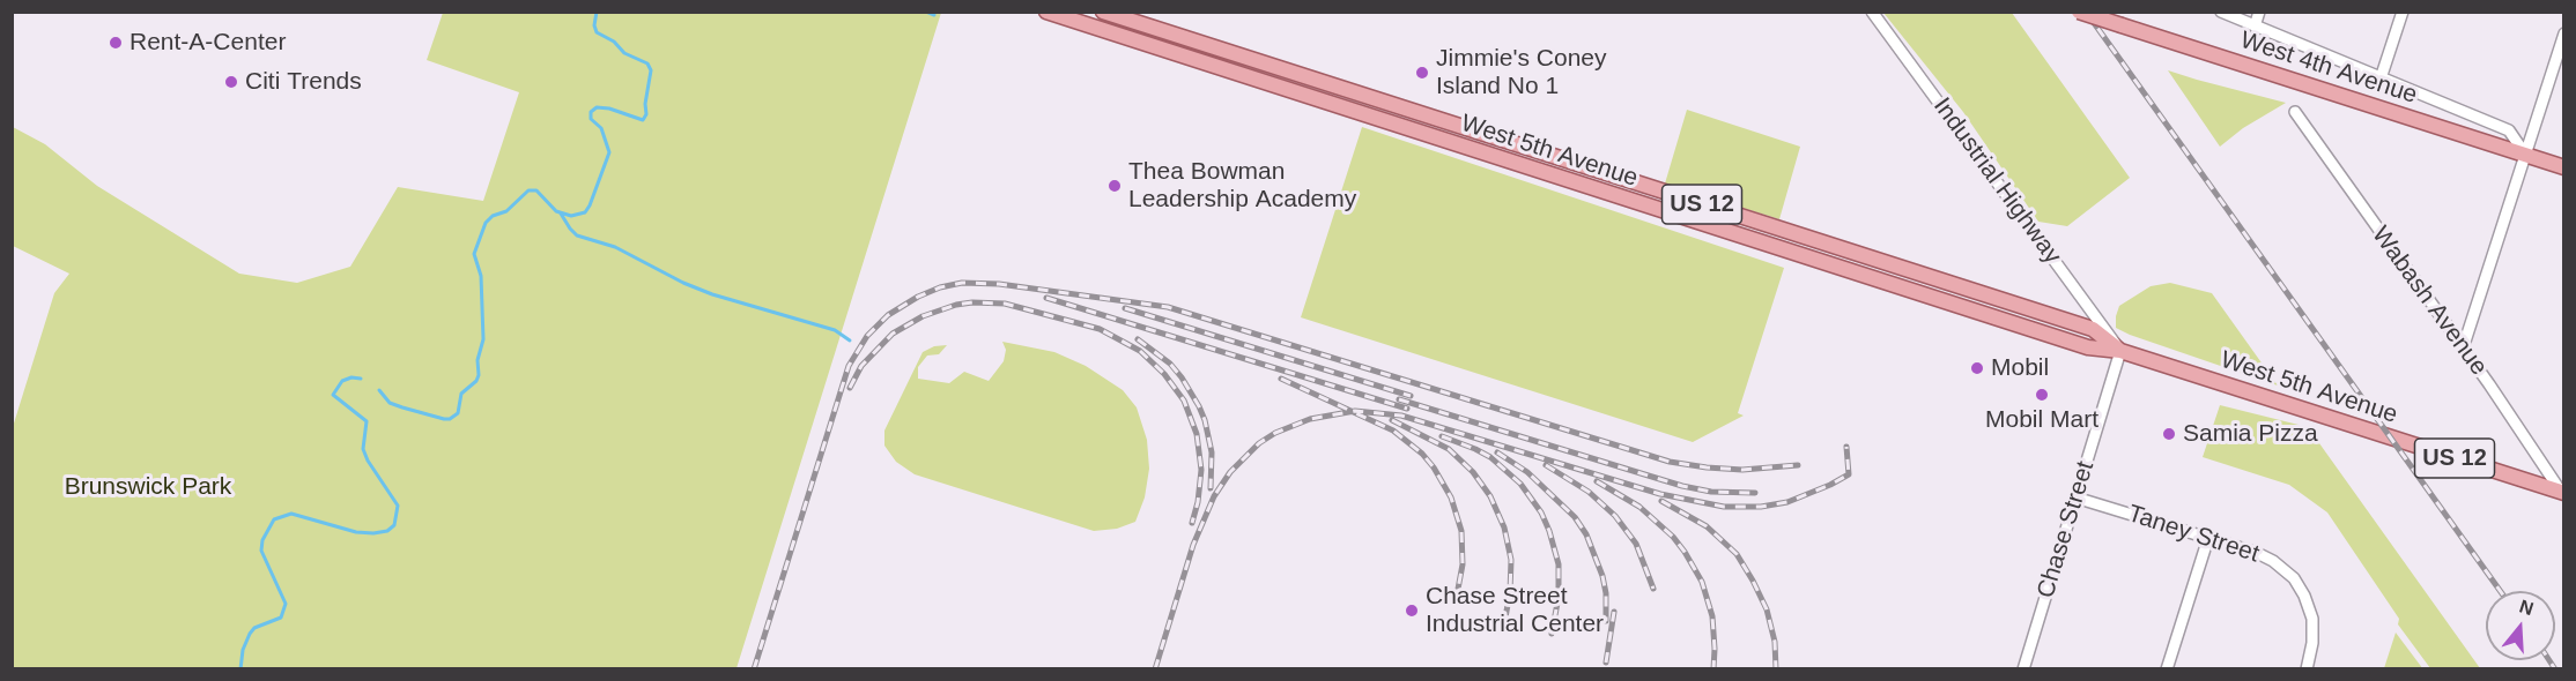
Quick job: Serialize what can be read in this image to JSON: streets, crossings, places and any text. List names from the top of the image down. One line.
{"streets":{"main road":["West 4th Avenue","West 5th Avenue","US 12"],"street":["Industrial Highway","Wabash Avenue","Chase Street","Taney Street"]},"crossings":[["West 5th Avenue","Industrial Highway"],["West 5th Avenue","Wabash Avenue"],["West 5th Avenue","Chase Street"],["Industrial Highway","Chase Street"],["Chase Street","Taney Street"]],"parks":["Brunswick Park"],"places":["Rent-A-Center","Jimmie's Coney Island No 1","Citi Trends","Thea Bowman Leadership Academy","Mobil","Mobil Mart","Samia Pizza","Chase Street Industrial Center"],"north":"top"}
